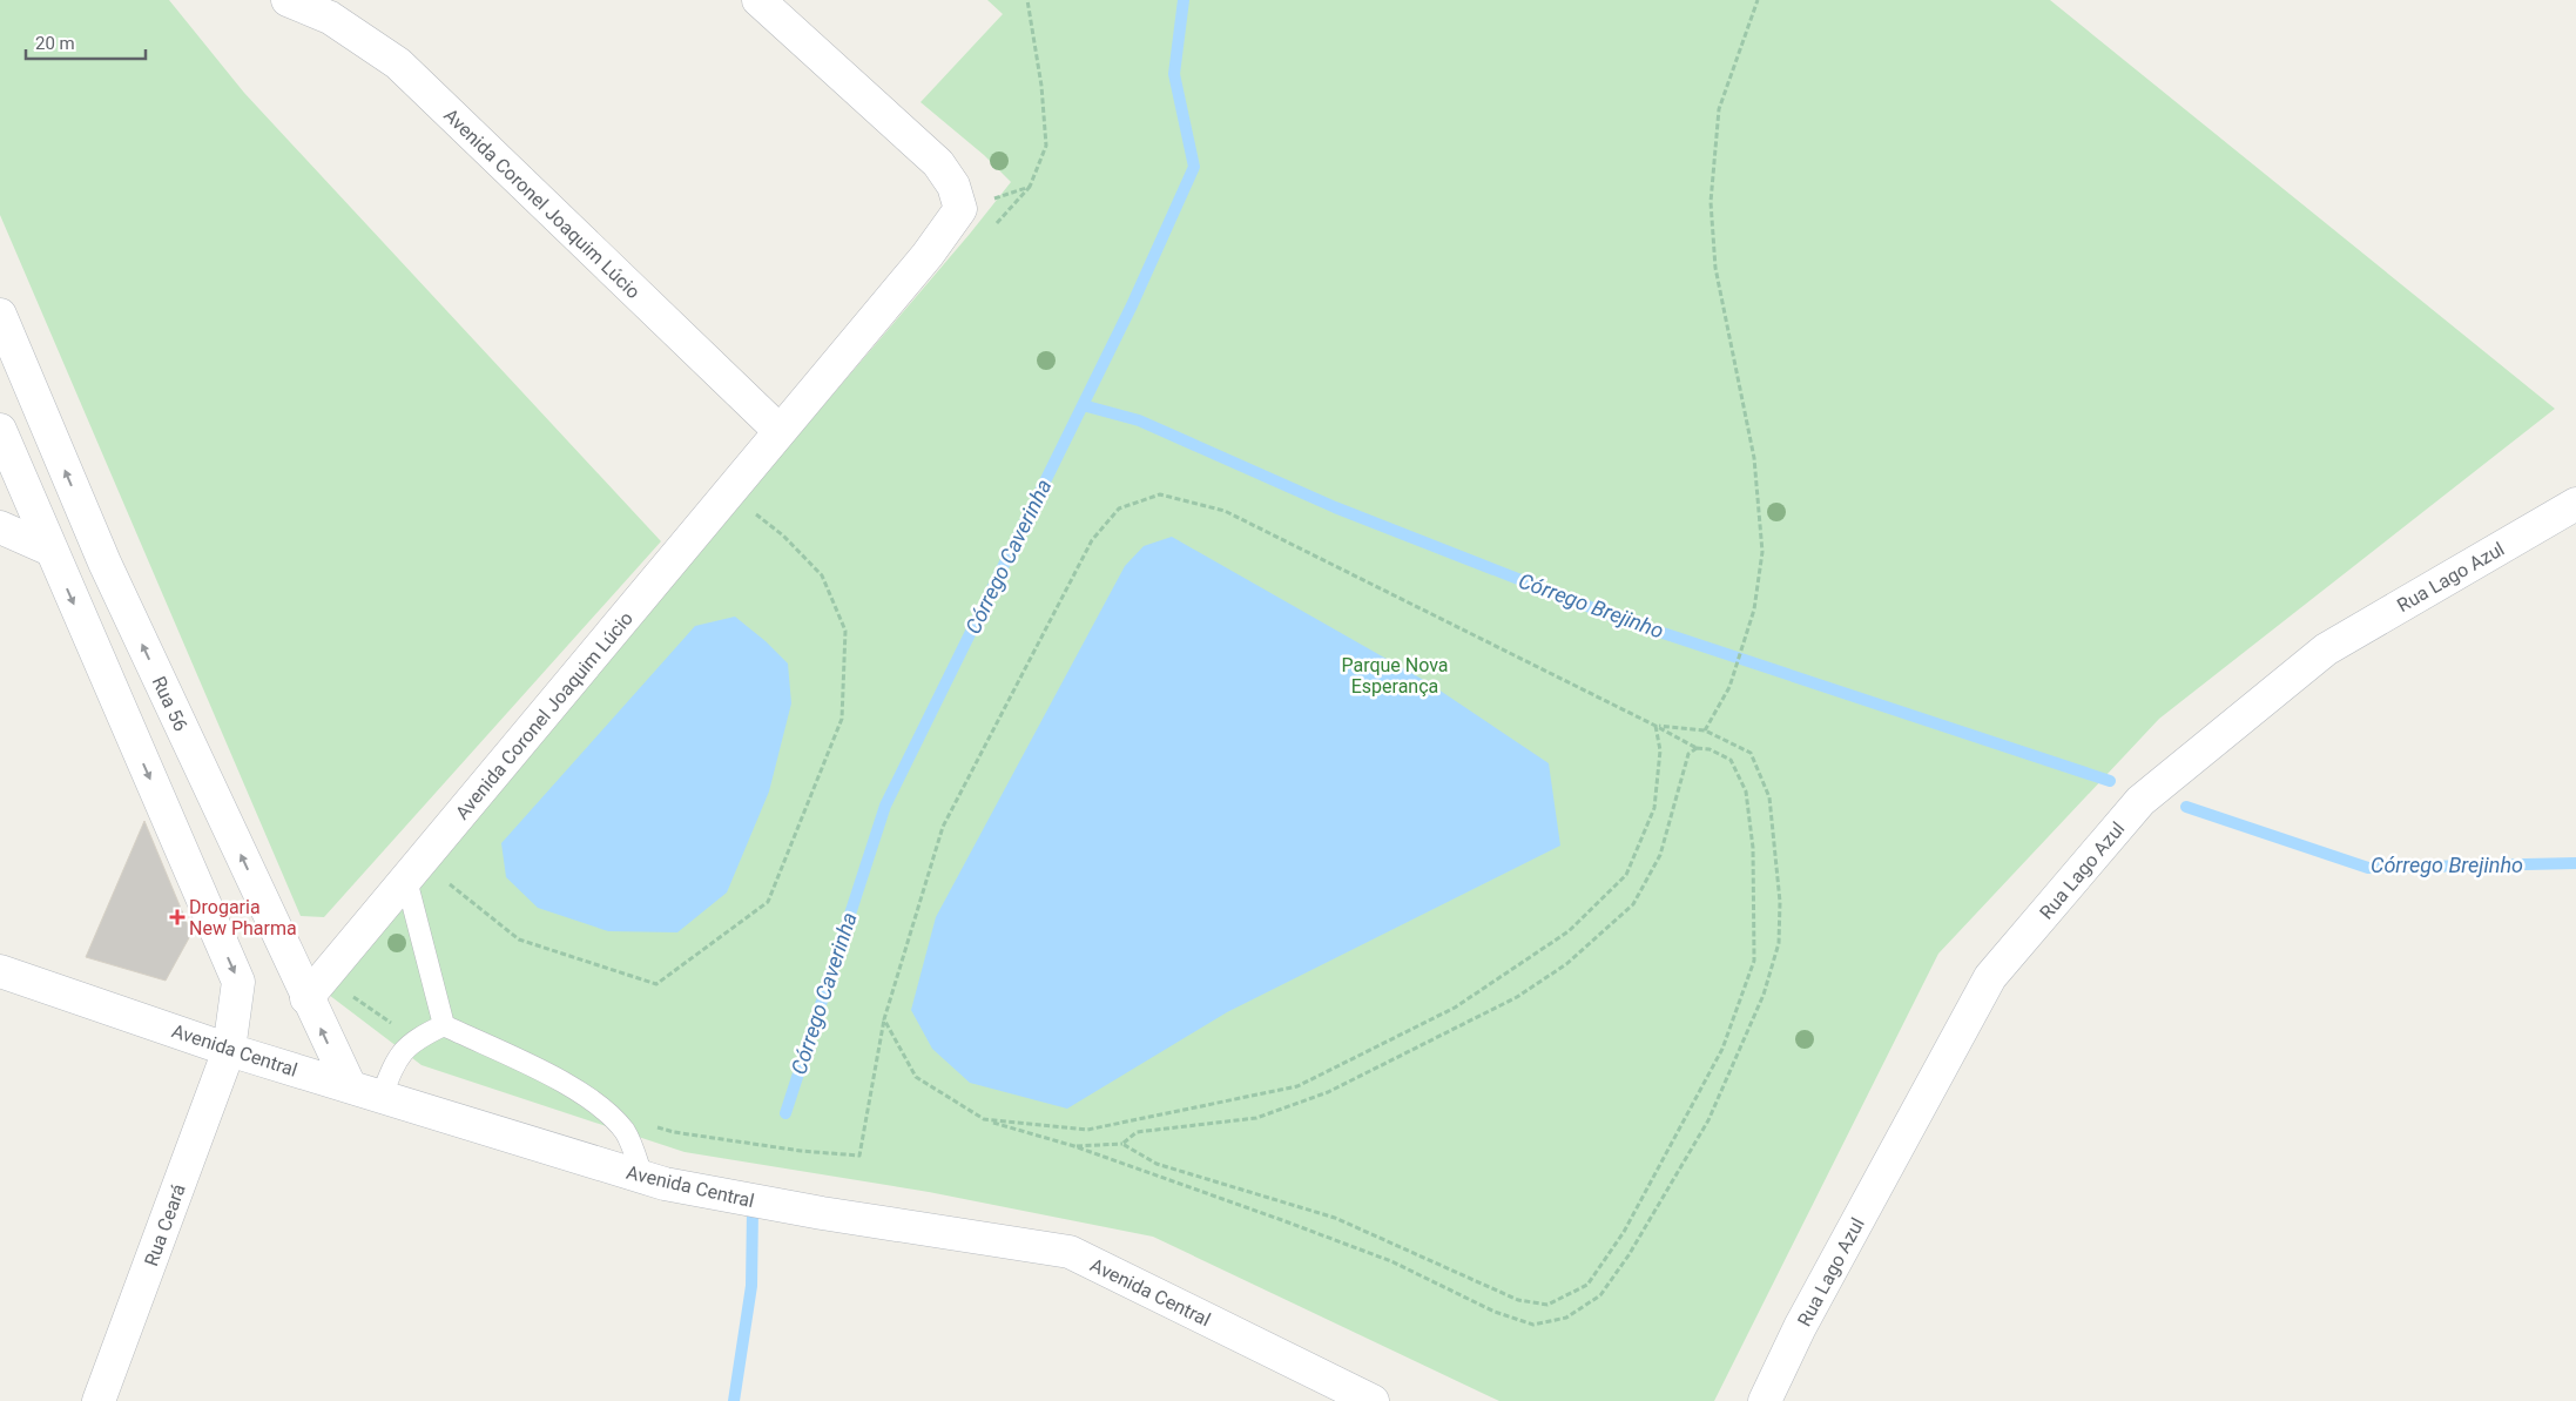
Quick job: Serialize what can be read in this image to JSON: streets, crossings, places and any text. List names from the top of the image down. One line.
{"streets":{"street":["Avenida Coronel Joaquim Lúcio","Rua Lago Azul","Rua 56","Avenida Central","Rua Ceará"]},"crossings":[["Avenida Coronel Joaquim Lúcio","Rua 56"],["Rua 56","Avenida Central"],["Avenida Central","Rua Ceará"]],"water":["Córrego Caverinha","Córrego Brejinho"],"parks":["Parque Nova Esperança"],"places":{"health":["Drogaria New Pharma"]},"scale_bar":"20 m"}
